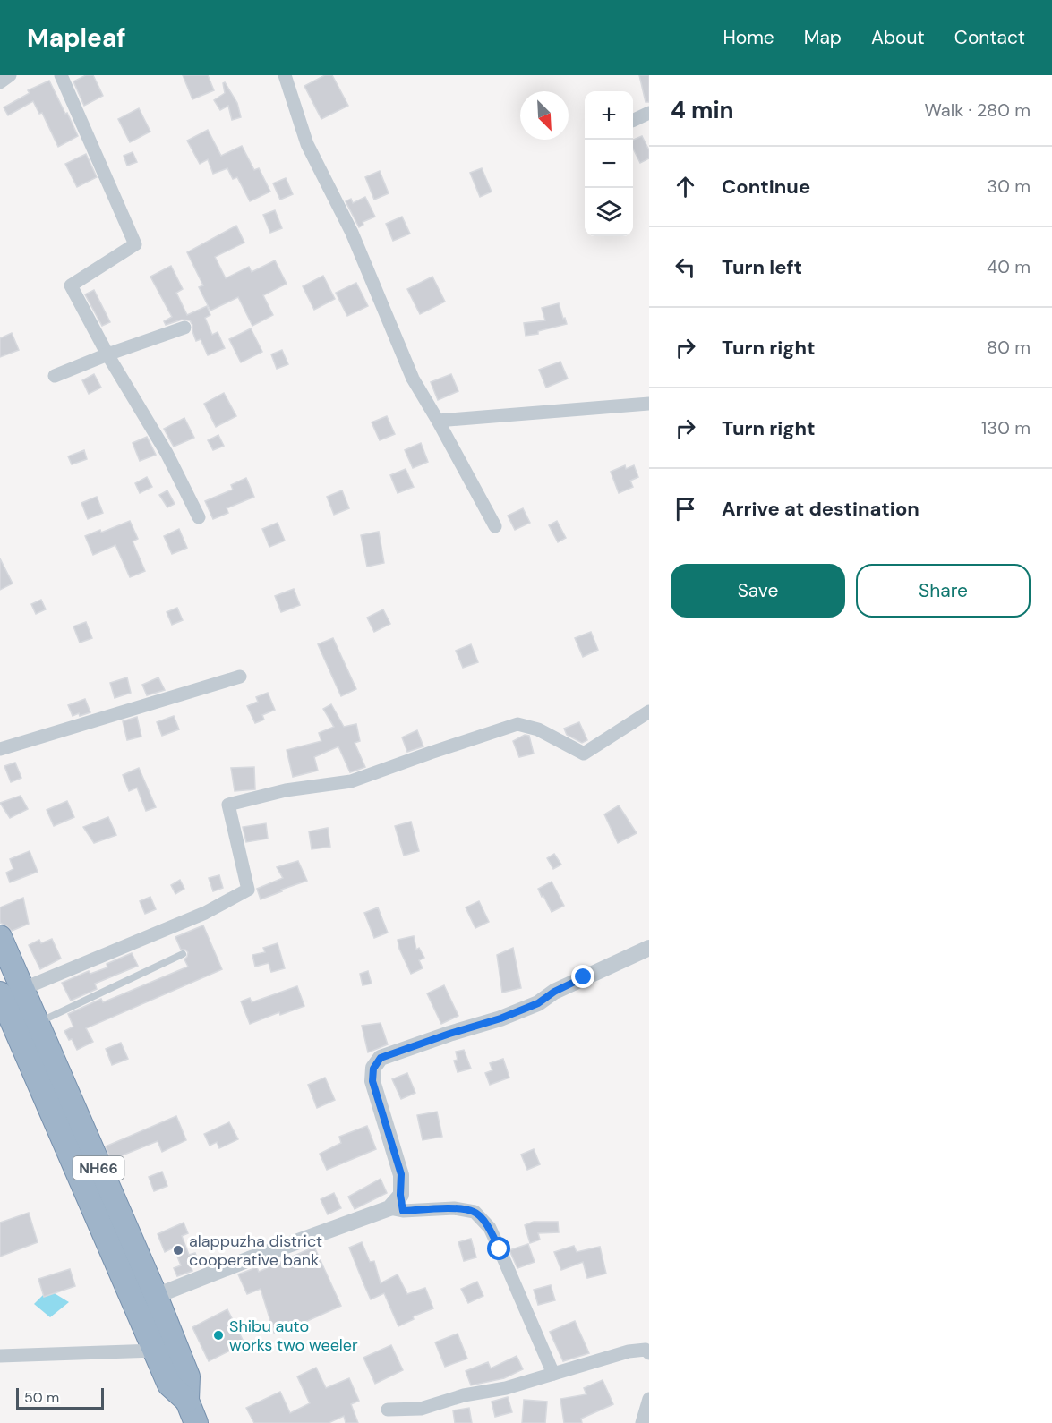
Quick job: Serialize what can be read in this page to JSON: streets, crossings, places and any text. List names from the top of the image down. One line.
{"streets":{"highway":["NH66"]},"places":["alappuzha district cooperative bank","Shibu auto works two weeler"],"scale_bar":"50 m","north":"bottom right","page":{"header":"Mapleaf","nav":["Home","Map","About","Contact"],"heading":["4 min","Walk · 280 m"],"map_buttons":["+","−"],"list":[["Continue","30 m"],["Turn left","40 m"],["Turn right","80 m"],["Turn right","130 m"],"Arrive at destination"],"buttons":["Save","Share"],"scale":"50 m"}}
